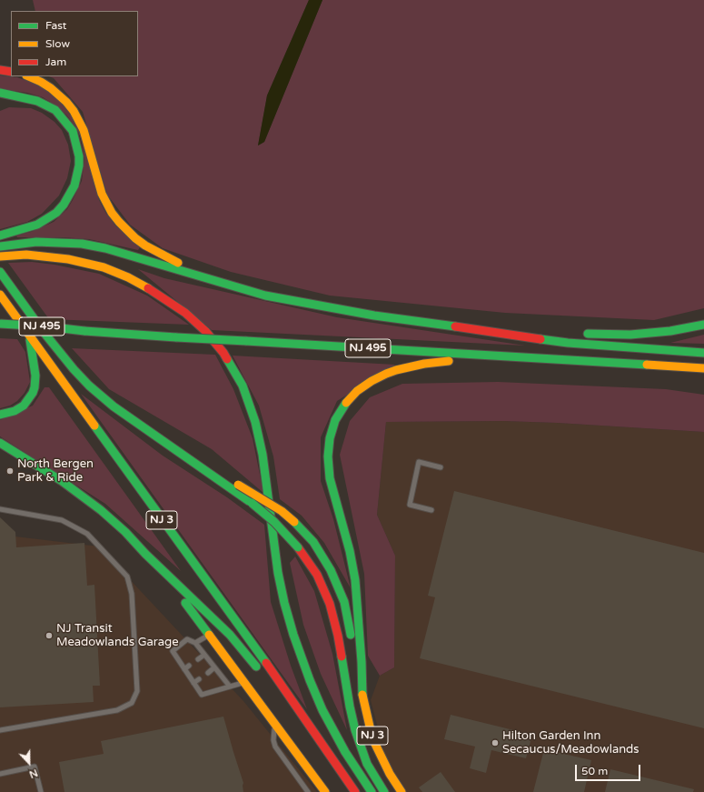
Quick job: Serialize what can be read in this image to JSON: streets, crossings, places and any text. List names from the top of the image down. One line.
{"streets":{"main road":["NJ 495","NJ 3"]},"places":["North Bergen Park & Ride","NJ Transit Meadowlands Garage","Hilton Garden Inn Secaucus/Meadowlands"],"legend":["Fast","Slow","Jam"],"scale_bar":"50 m","north":"bottom"}
